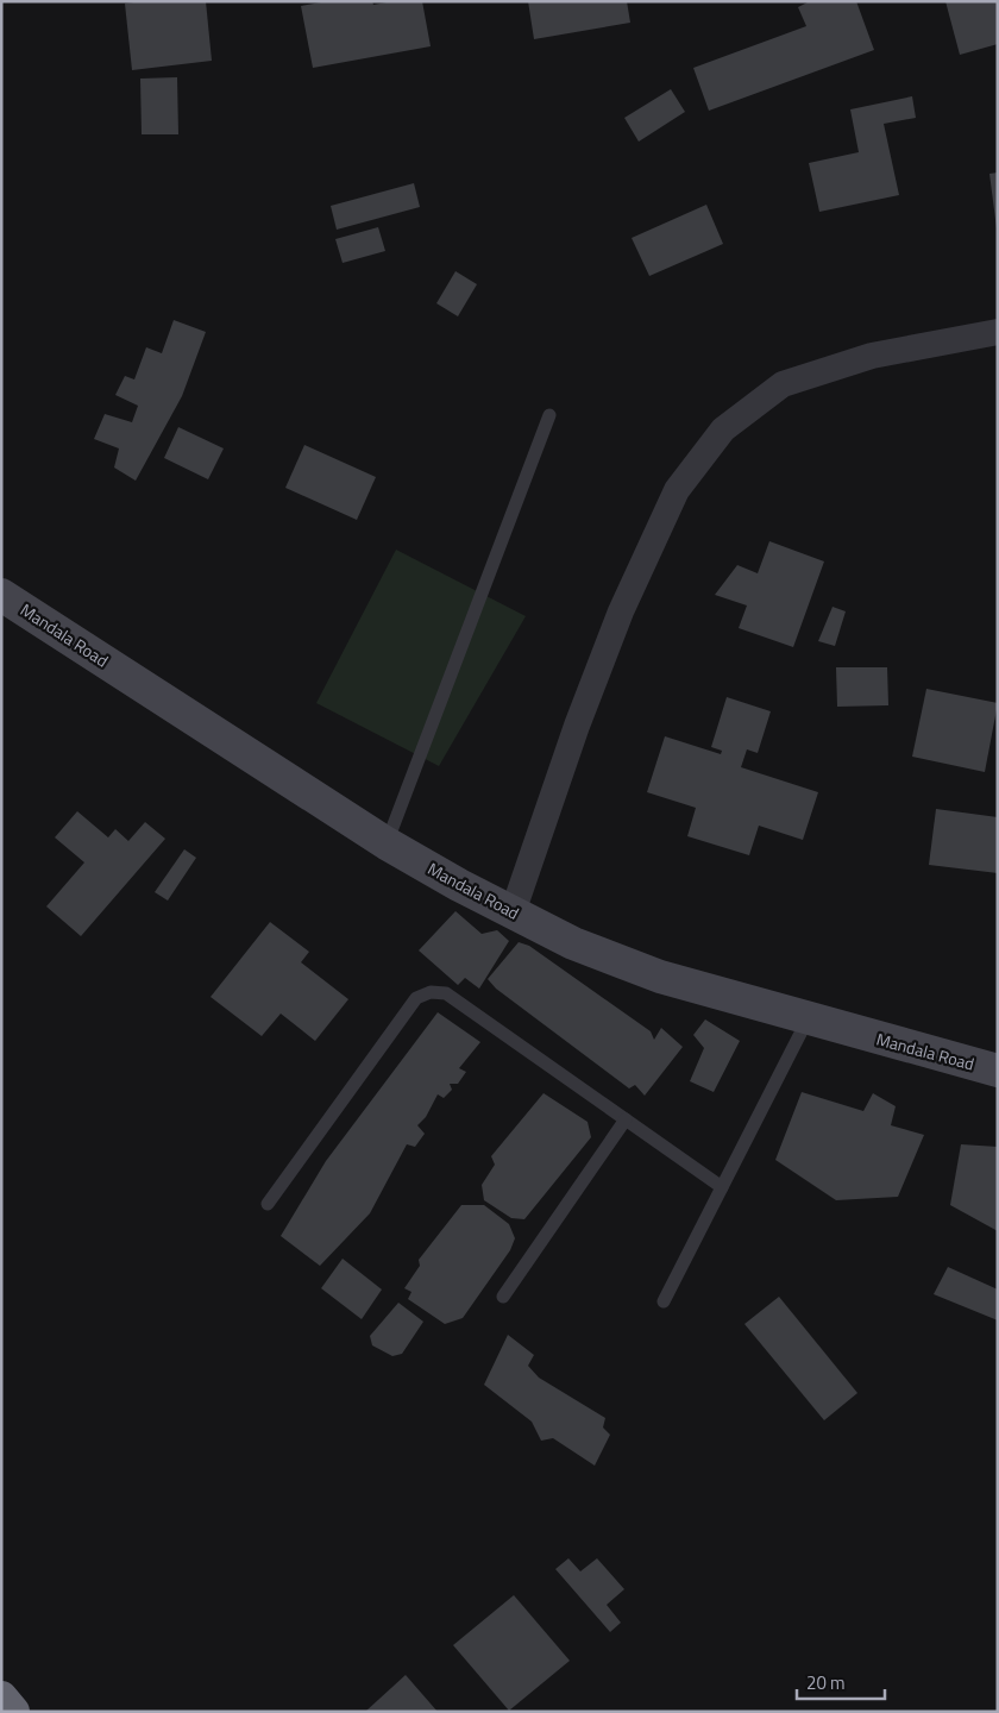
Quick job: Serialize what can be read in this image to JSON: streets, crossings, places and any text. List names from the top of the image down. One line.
{"streets":{"street":["Mandala Road"]},"scale_bar":"20 m"}
